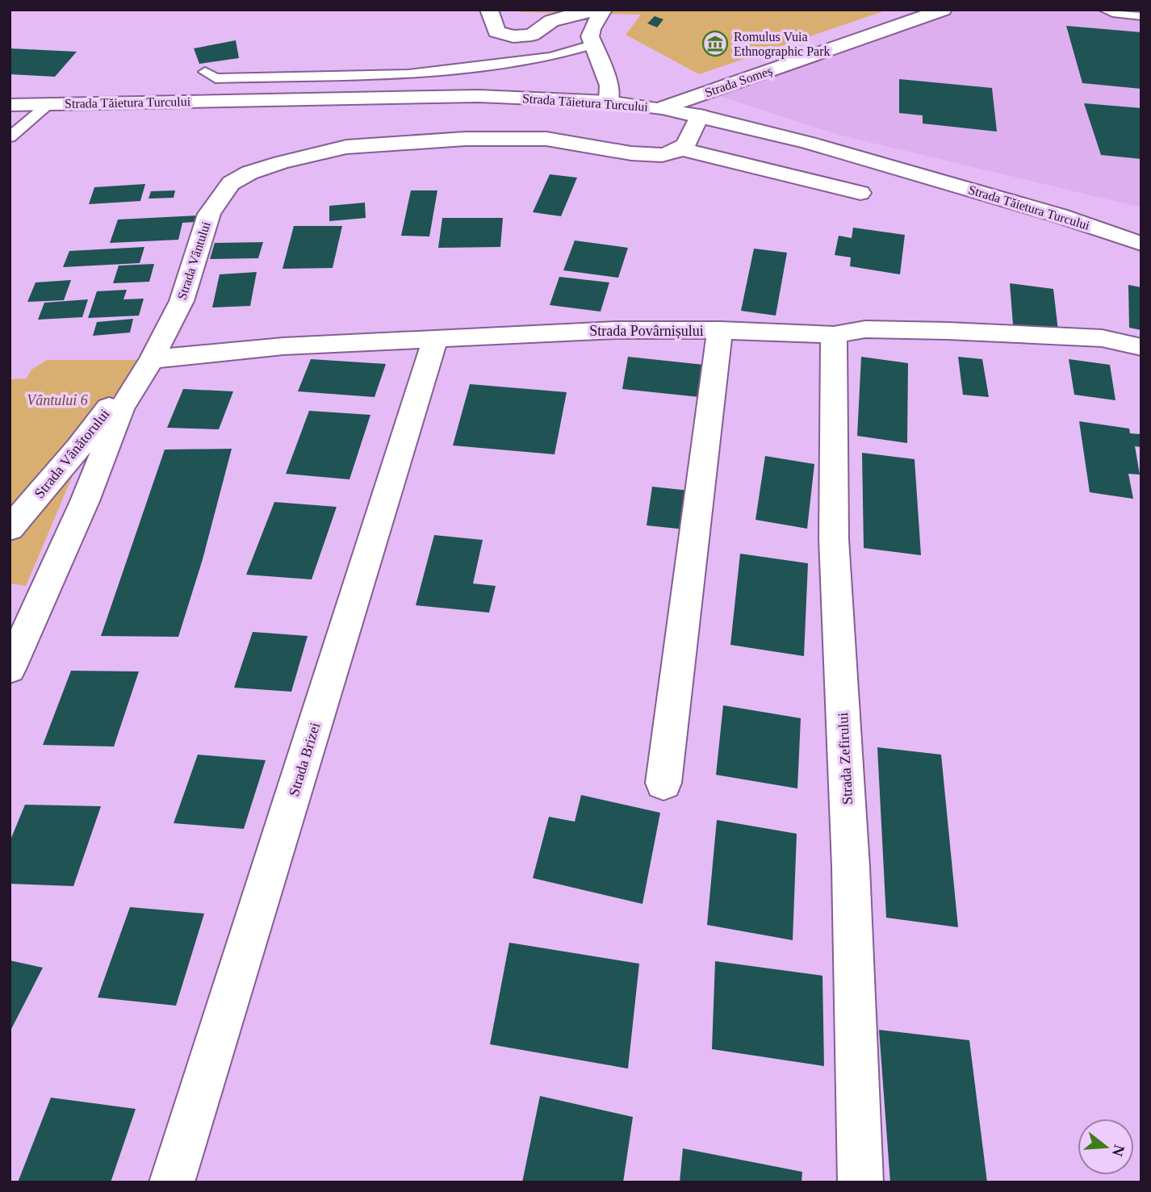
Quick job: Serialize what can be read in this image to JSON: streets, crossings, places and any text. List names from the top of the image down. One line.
{"streets":{"street":["Strada Someș","Strada Tăietura Turcului","Strada Vântului","Strada Povârnișului","Strada Vânătorului","Strada Zefirului","Strada Brizei"]},"crossings":[["Strada Someș","Strada Tăietura Turcului"],["Strada Vântului","Strada Povârnișului"],["Strada Vântului","Strada Vânătorului"],["Strada Povârnișului","Strada Vânătorului"],["Strada Povârnișului","Strada Zefirului"],["Strada Povârnișului","Strada Brizei"]],"parks":["Vântului 6"],"places":{"museum":["Romulus Vuia Ethnographic Park"]},"north":"right"}
